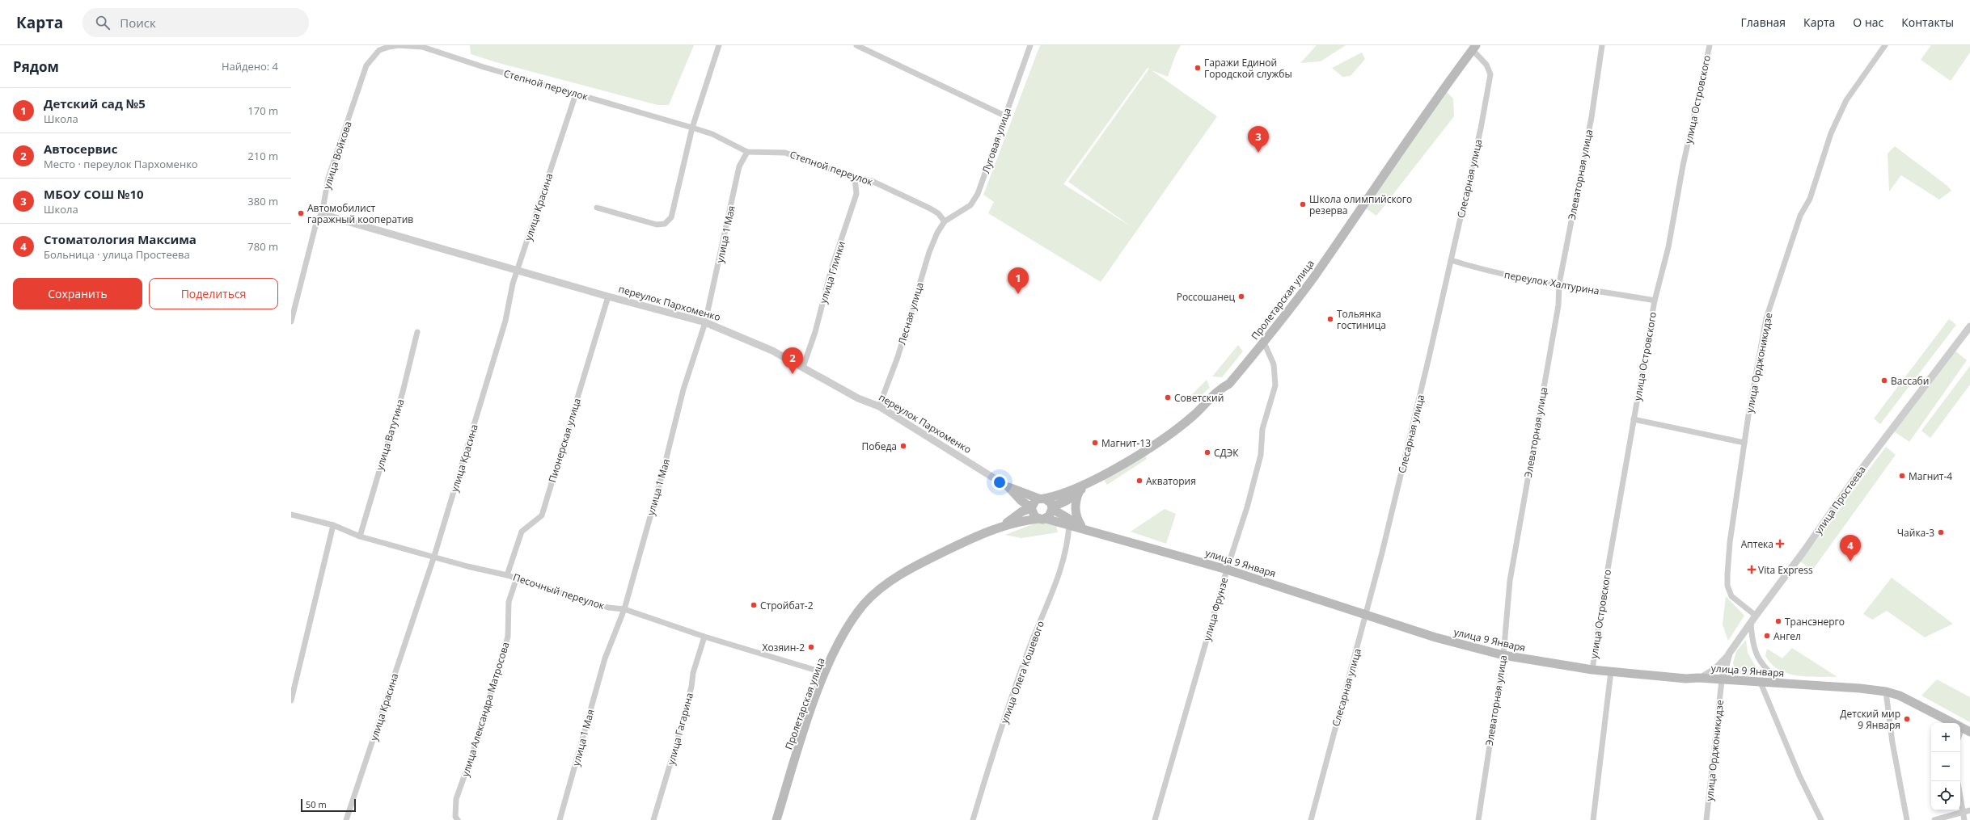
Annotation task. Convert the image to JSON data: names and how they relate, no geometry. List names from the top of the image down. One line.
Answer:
{"streets":{"main road":["Пролетарская улица","переулок Пархоменко","улица 9 Января"],"street":["Степной переулок","улица Островского","Луговая улица","улица Войкова","Элеваторная улица","Слесарная улица","улица Красина","улица 1 Мая","улица Глинки","переулок Халтурина","Лесная улица","улица Орджоникидзе","улица Ватутина","Пионерская улица","улица Простеева","Песочный переулок","улица Фрунзе","улица Олега Кошевого","улица Александра Матросова","улица Гагарина"]},"crossings":[["Степной переулок","Луговая улица"],["Степной переулок","улица Войкова"],["Степной переулок","улица Красина"],["Степной переулок","улица 1 Мая"],["Степной переулок","улица Глинки"],["Степной переулок","Лесная улица"],["улица Островского","переулок Халтурина"],["улица Островского","улица 9 Января"],["Луговая улица","Лесная улица"],["улица Войкова","переулок Пархоменко"],["Элеваторная улица","переулок Халтурина"],["Элеваторная улица","улица 9 Января"],["Слесарная улица","переулок Халтурина"],["Слесарная улица","Пролетарская улица"],["Слесарная улица","улица 9 Января"],["улица Красина","переулок Пархоменко"],["улица Красина","Песочный переулок"],["улица 1 Мая","переулок Пархоменко"],["улица 1 Мая","Песочный переулок"],["улица Глинки","переулок Пархоменко"],["Пролетарская улица","переулок Пархоменко"],["Пролетарская улица","улица 9 Января"],["Пролетарская улица","Песочный переулок"],["Пролетарская улица","улица Фрунзе"],["переулок Пархоменко","Лесная улица"],["переулок Пархоменко","Пионерская улица"],["переулок Пархоменко","улица 9 Января"],["улица Орджоникидзе","улица Простеева"],["улица Орджоникидзе","улица 9 Января"],["улица Ватутина","Песочный переулок"],["Пионерская улица","Песочный переулок"],["улица Простеева","улица 9 Января"],["улица 9 Января","улица Фрунзе"],["улица 9 Января","улица Олега Кошевого"],["Песочный переулок","улица Александра Матросова"],["Песочный переулок","улица Гагарина"]],"places":{"other":["Гаражи Единой Городской службы","Школа олимпийского резерва","Автомобилист гаражный кооператив","Россошанец","Тольянка гостиница","Вассаби","Советский","Магнит-13","Победа","СДЭК","Магнит-4","Акватория","Чайка-3","Стройбат-2","Трансэнерго","Ангел","Хозяин-2","Детский мир 9 Января"],"health":["Аптека","Vita Express"]},"scale_bar":"50 m","page":{"header":"Карта","search":"Поиск","nav":["Главная","Карта","О нас","Контакты"],"heading":["Рядом","Найдено: 4"],"list":[{"mark":"1","name":"Детский сад №5","note":"Школа","value":"170 m"},{"mark":"2","name":"Автосервис","note":"Место · переулок Пархоменко","value":"210 m"},{"mark":"3","name":"МБОУ СОШ №10","note":"Школа","value":"380 m"},{"mark":"4","name":"Стоматология Максима","note":"Больница · улица Простеева","value":"780 m"}],"pins":["3","1","2","4"],"buttons":["Сохранить","Поделиться"],"map_buttons":["+","−"],"scale":"50 m"}}
